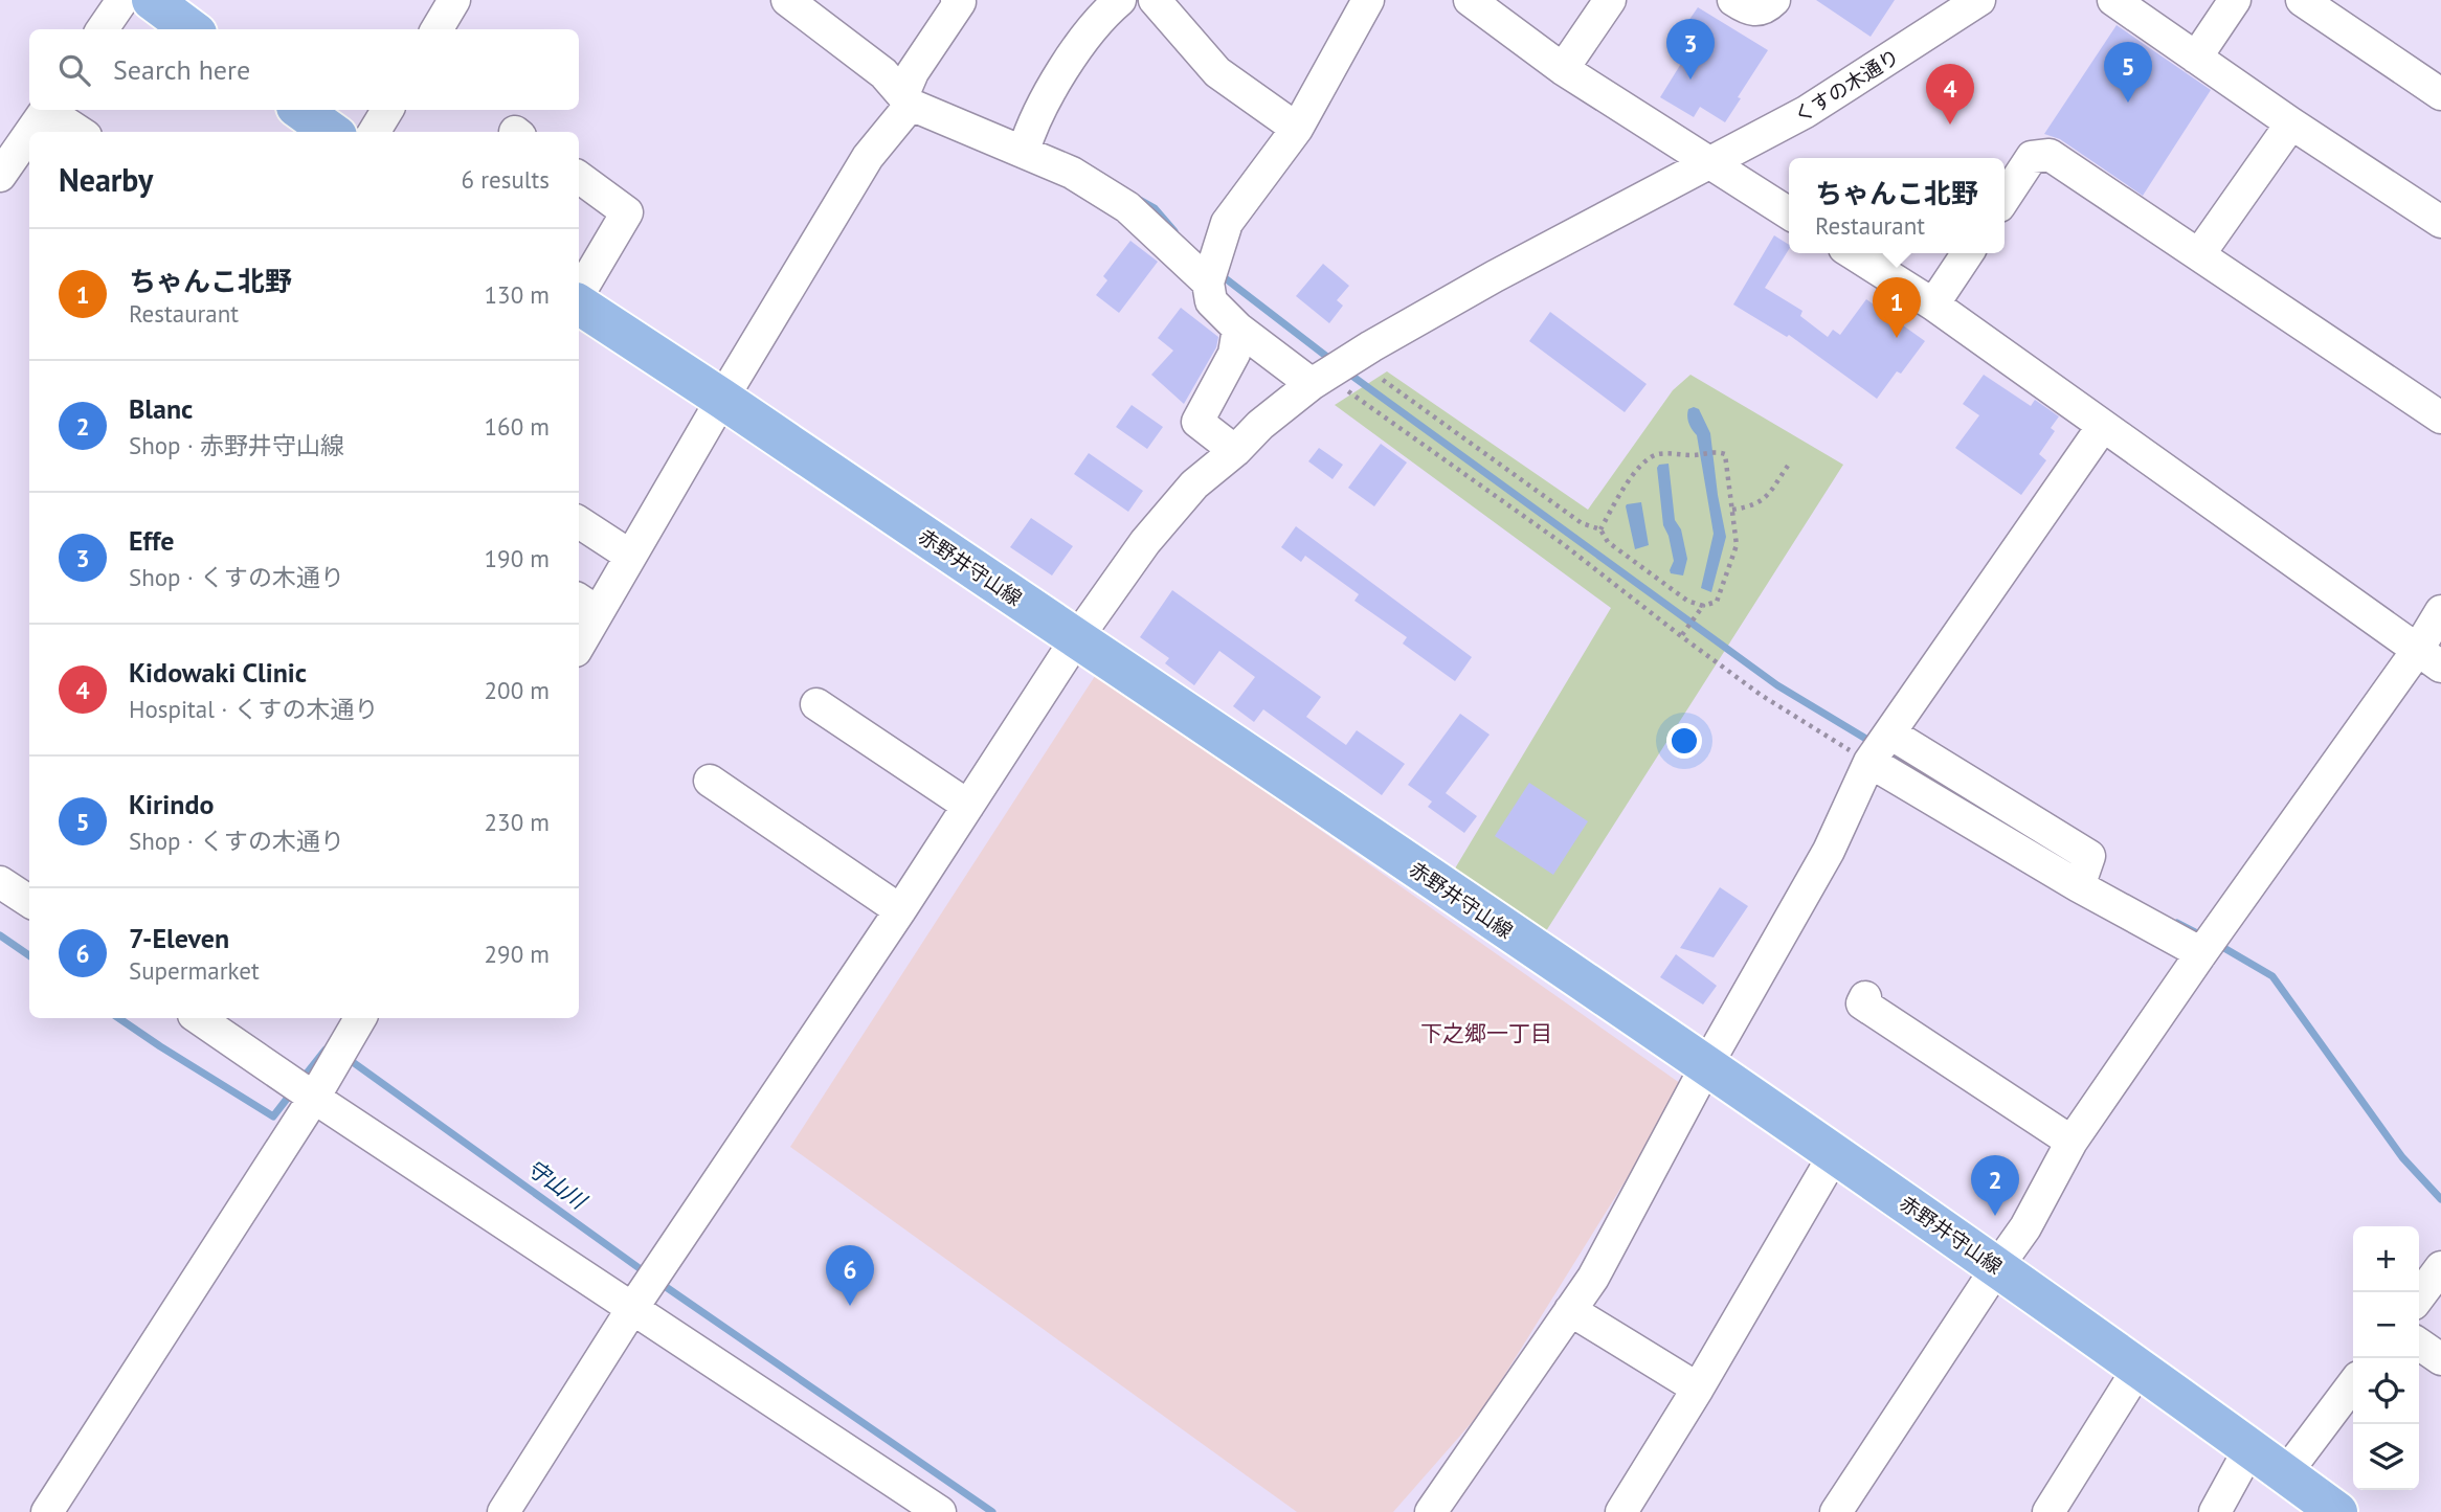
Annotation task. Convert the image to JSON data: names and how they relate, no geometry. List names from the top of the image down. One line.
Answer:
{"streets":{"main road":["赤野井守山線"],"street":["くすの木通り"]},"crossings":[["くすの木通り","赤野井守山線"]],"districts":["下之郷一丁目"],"water":["守山川"],"page":{"pins":["3","5","4","1","2","6"],"search":"Search here","heading":["Nearby","6 results"],"popup":["ちゃんこ北野","Restaurant"],"list":[{"mark":"1","name":"ちゃんこ北野","note":"Restaurant","value":"130 m"},{"mark":"2","name":"Blanc","note":"Shop · 赤野井守山線","value":"160 m"},{"mark":"3","name":"Effe","note":"Shop · くすの木通り","value":"190 m"},{"mark":"4","name":"Kidowaki Clinic","note":"Hospital · くすの木通り","value":"200 m"},{"mark":"5","name":"Kirindo","note":"Shop · くすの木通り","value":"230 m"},{"mark":"6","name":"7-Eleven","note":"Supermarket","value":"290 m"}],"map_buttons":["+","−"]}}
